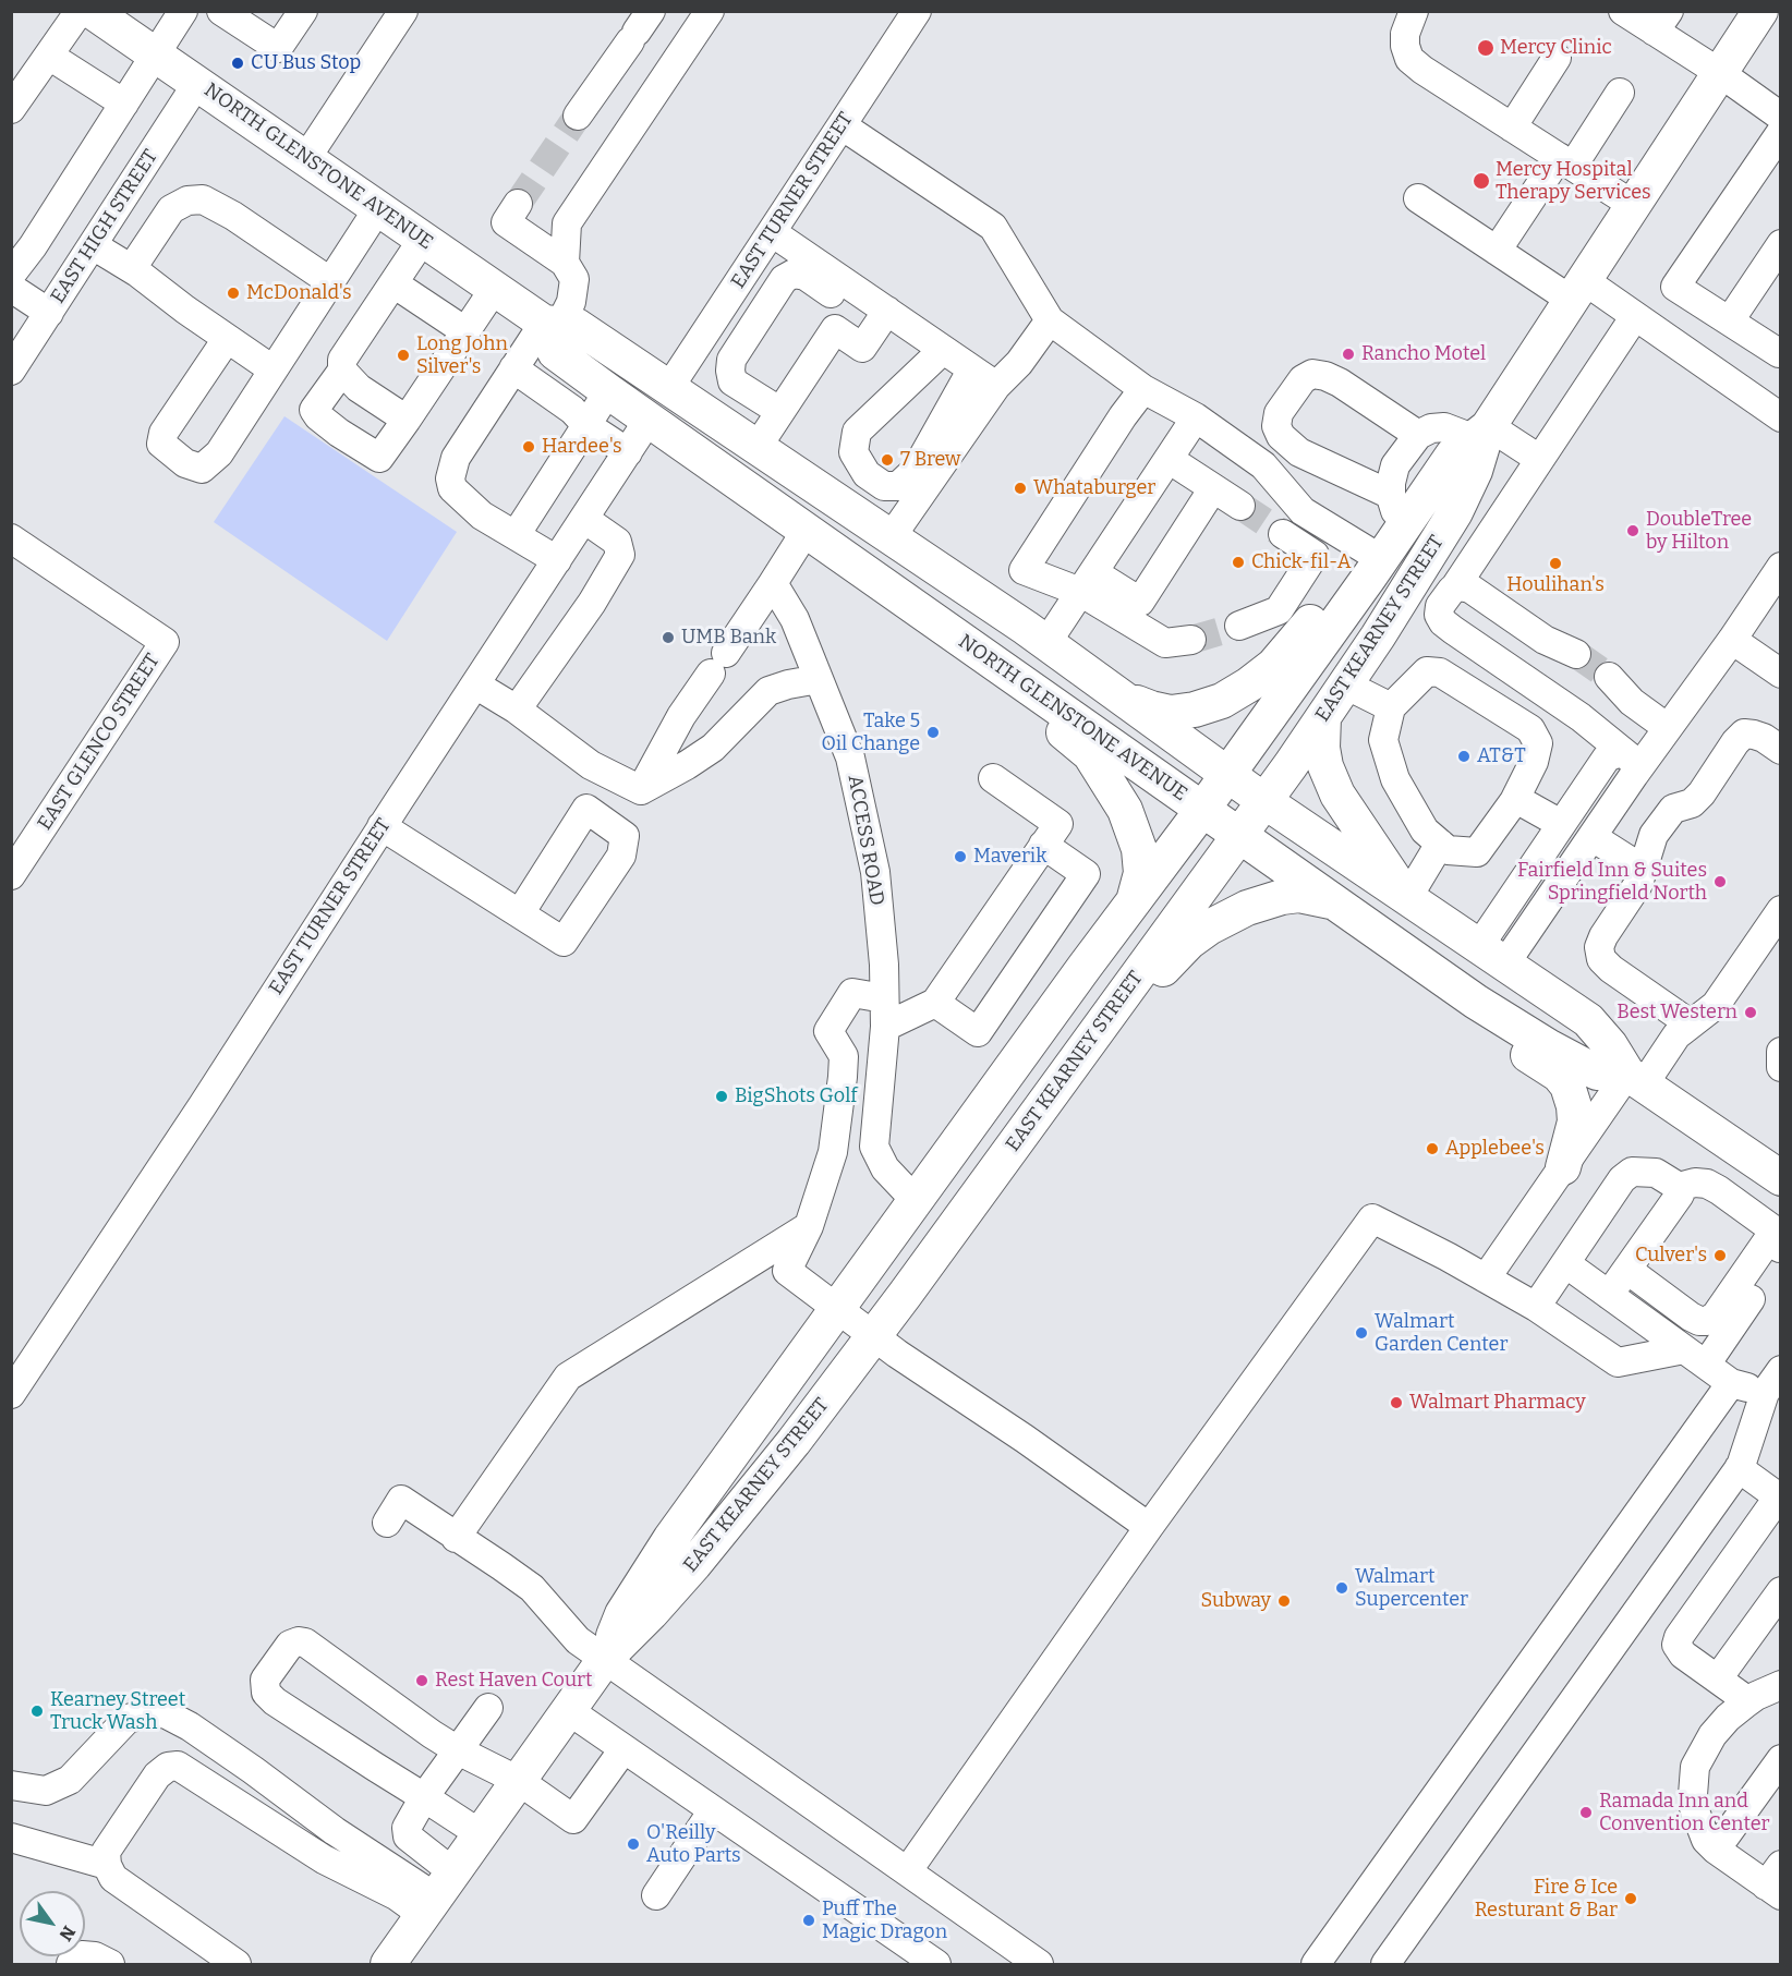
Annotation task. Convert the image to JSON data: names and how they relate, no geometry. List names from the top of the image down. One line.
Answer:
{"streets":{"main road":["NORTH GLENSTONE AVENUE","EAST KEARNEY STREET"],"street":["EAST TURNER STREET","EAST HIGH STREET","EAST GLENCO STREET","ACCESS ROAD"]},"crossings":[["NORTH GLENSTONE AVENUE","EAST TURNER STREET"],["NORTH GLENSTONE AVENUE","EAST HIGH STREET"],["NORTH GLENSTONE AVENUE","EAST KEARNEY STREET"],["EAST KEARNEY STREET","ACCESS ROAD"]],"places":["Mercy Clinic","CU Bus Stop","Mercy Hospital Therapy Services","McDonald's","Rancho Motel","Long John Silver's","Hardee's","7 Brew","Whataburger","DoubleTree by Hilton","Chick-fil-A","Houlihan's","UMB Bank","Take 5 Oil Change","AT&T","Maverik","Fairfield Inn & Suites Springfield North","Best Western","BigShots Golf","Applebee's","Culver's","Walmart Garden Center","Walmart Pharmacy","Walmart Supercenter","Subway","Rest Haven Court","Kearney Street Truck Wash","Ramada Inn and Convention Center","O'Reilly Auto Parts","Fire & Ice Resturant & Bar","Puff The Magic Dragon"],"north":"bottom right"}
